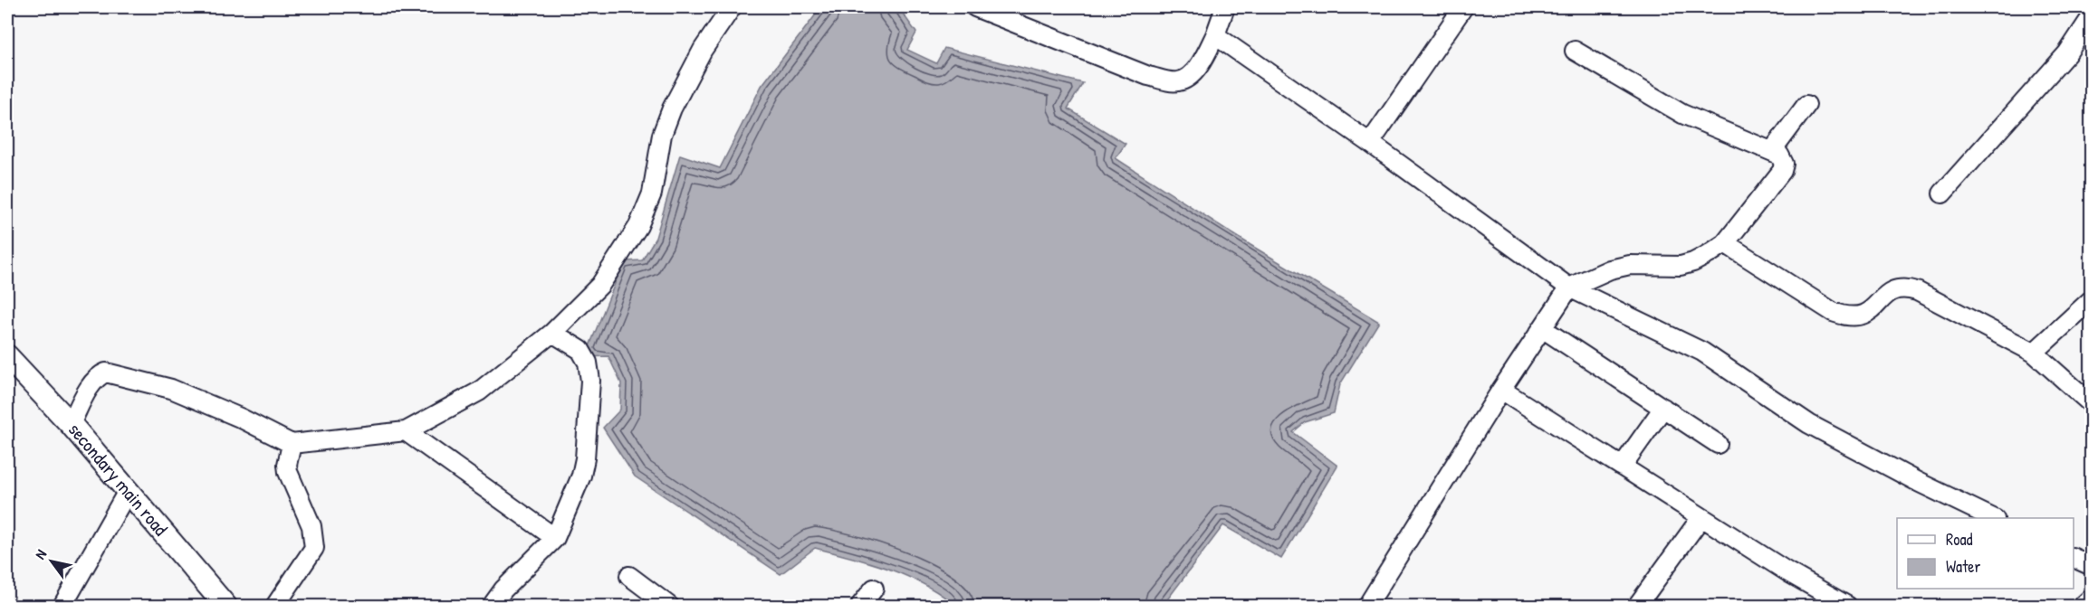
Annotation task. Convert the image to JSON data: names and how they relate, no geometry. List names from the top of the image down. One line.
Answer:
{"streets":{"main road":["secondary main road"]},"legend":["Road","Water"],"north":"top left"}
